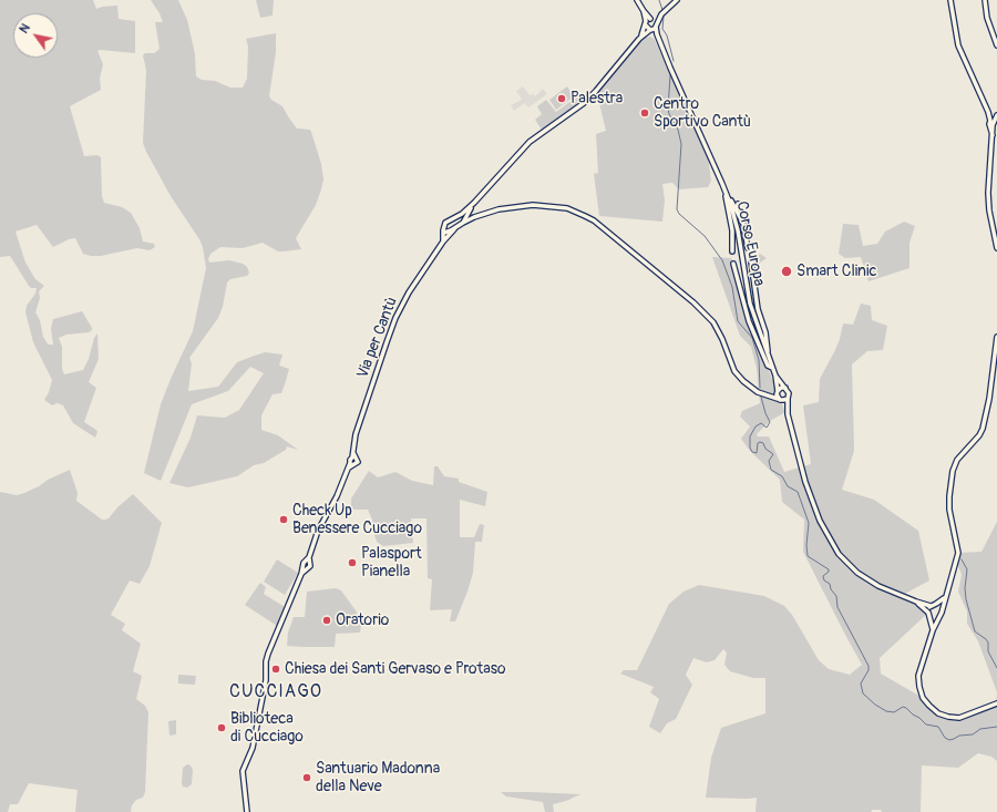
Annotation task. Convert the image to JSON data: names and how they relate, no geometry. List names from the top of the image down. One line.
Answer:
{"streets":{"main road":["Corso Europa","Via per Cantù"]},"districts":["CUCCIAGO"],"places":["Palestra","Centro Sportivo Cantù","Smart Clinic","Check Up Benessere Cucciago","Palasport Pianella","Oratorio","Chiesa dei Santi Gervaso e Protaso","Biblioteca di Cucciago","Santuario Madonna della Neve"],"north":"top left"}
